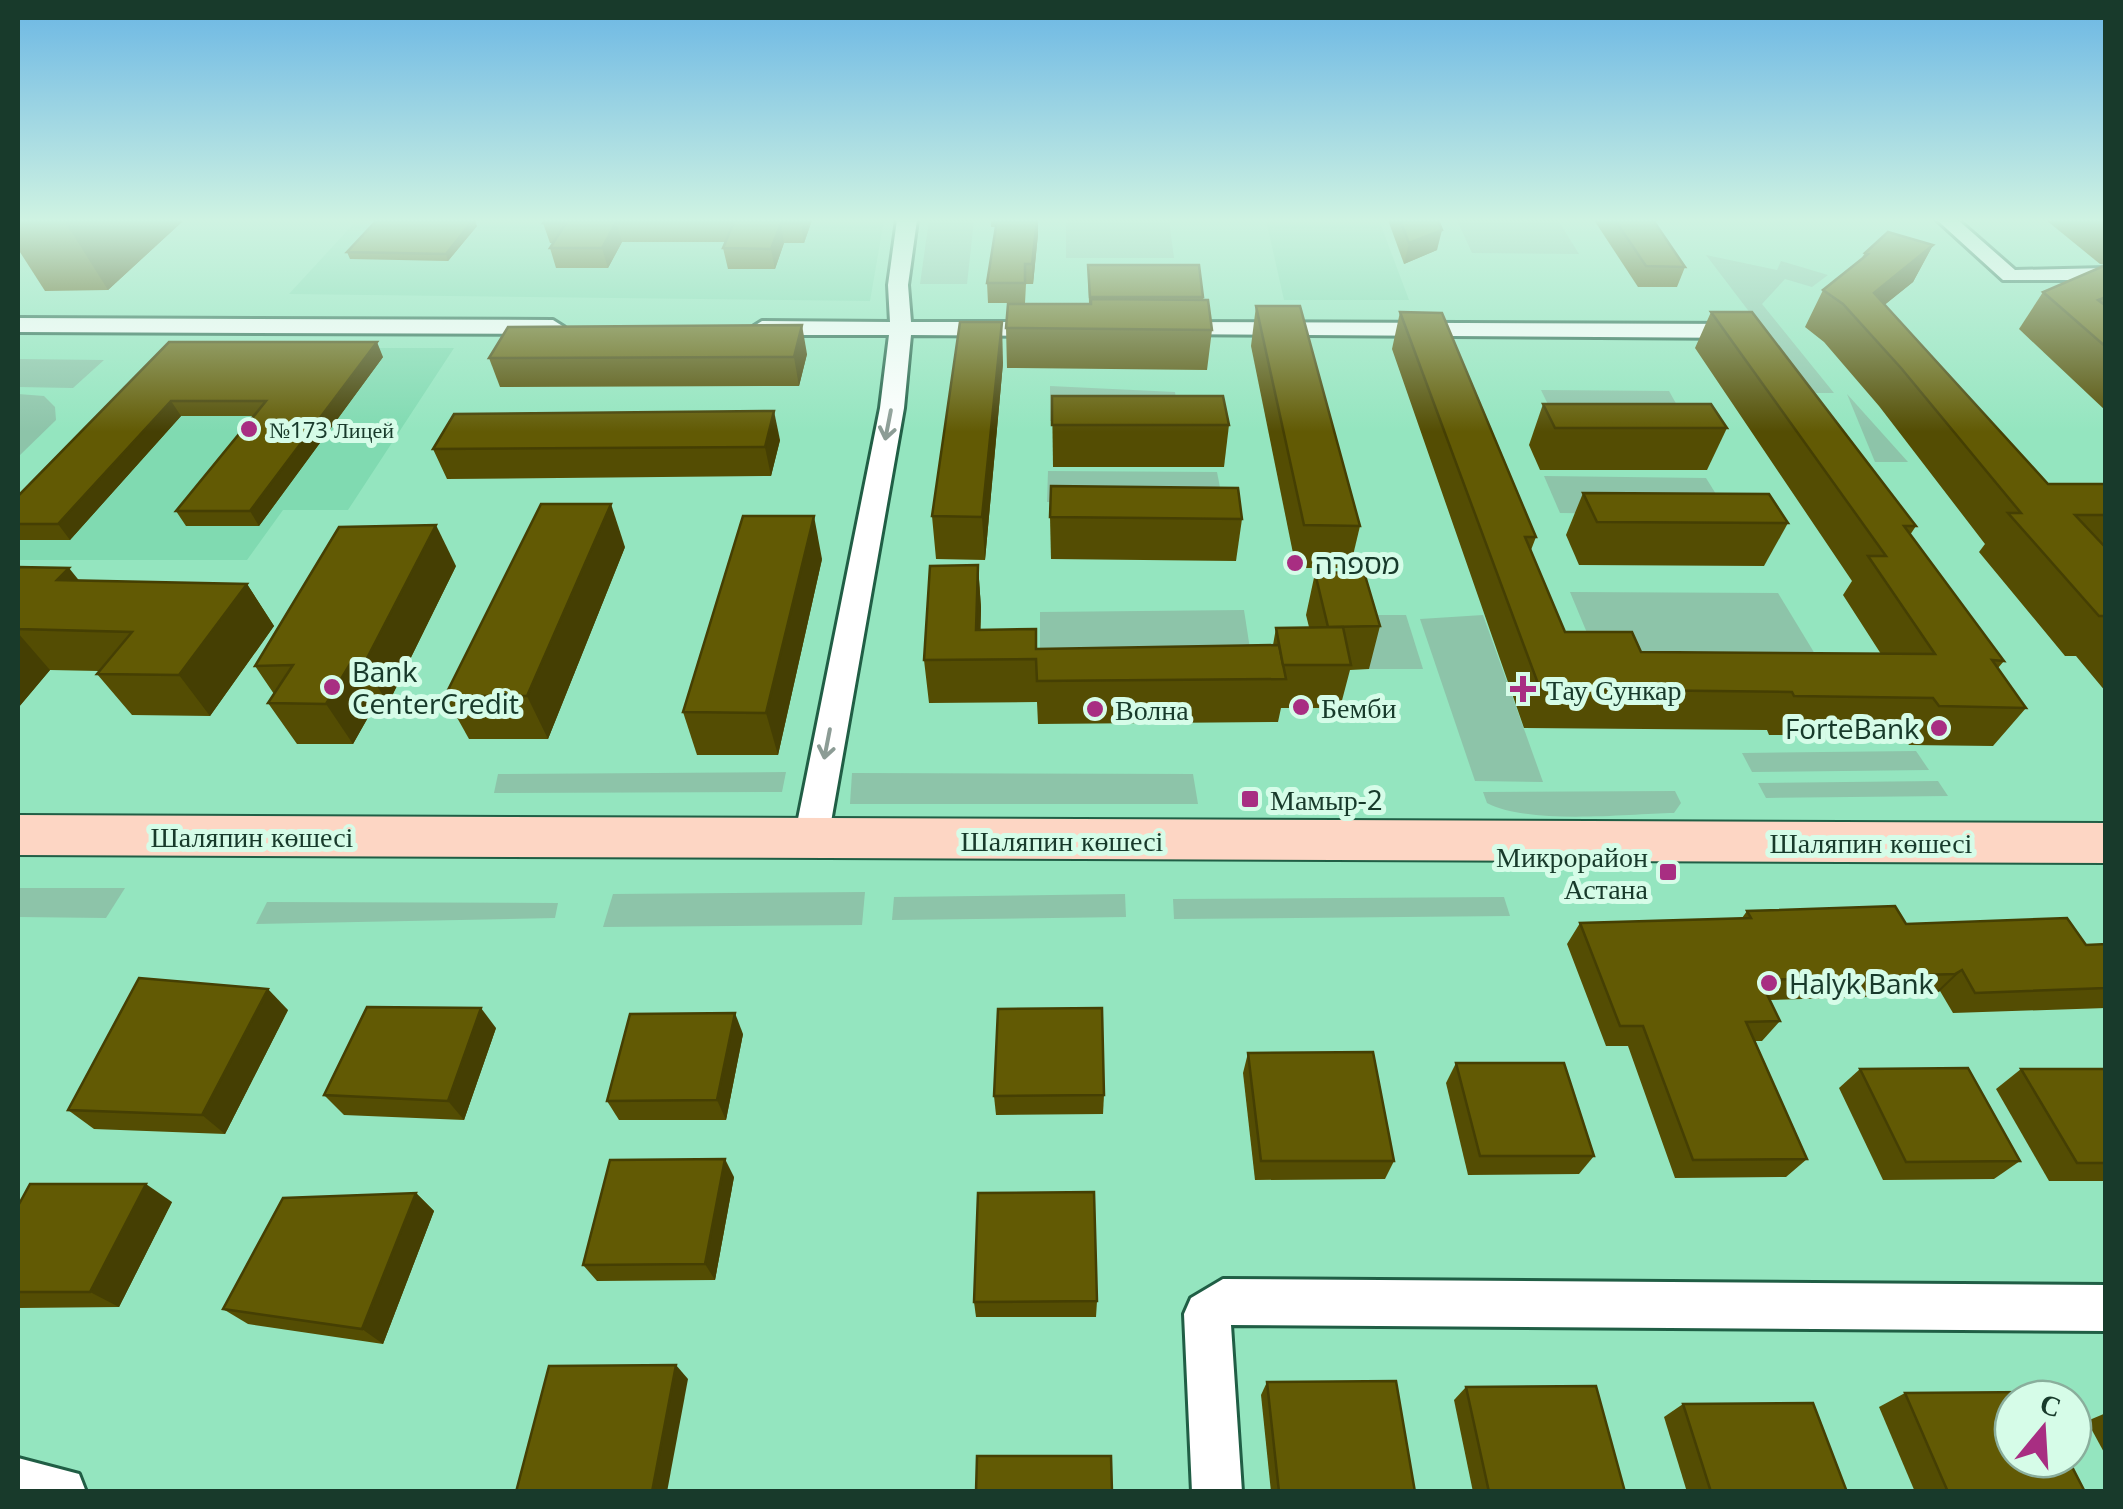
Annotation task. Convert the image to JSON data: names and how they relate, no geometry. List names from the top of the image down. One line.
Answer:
{"streets":{"main road":["Шаляпин көшесі"]},"places":{"other":["№173 Лицей","מספרה","Bank CenterCredit","Бемби","Волна","ForteBank","Halyk Bank"],"health":["Тау Сункар"],"transit":["Мамыр-2","Микрорайон Астана"]},"north":"top"}
